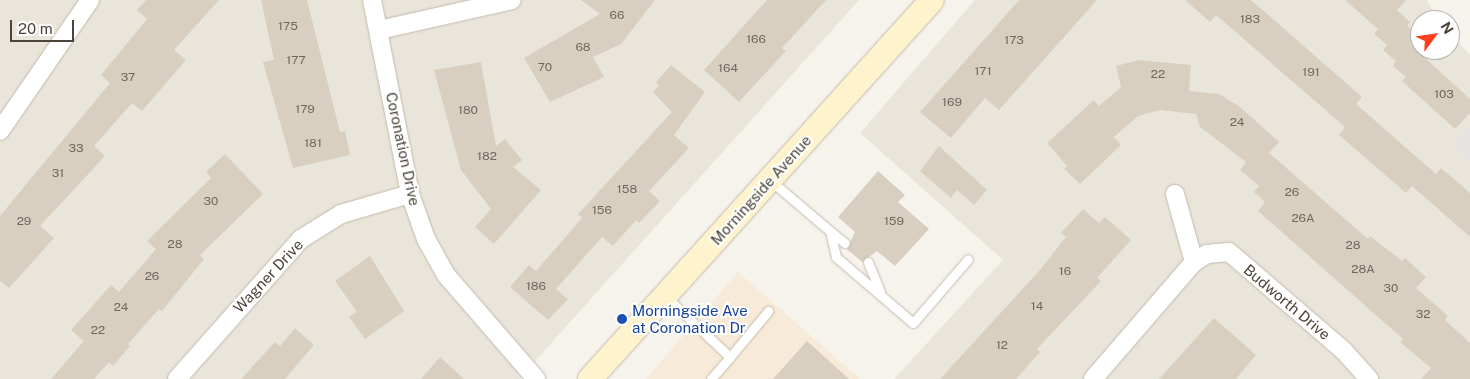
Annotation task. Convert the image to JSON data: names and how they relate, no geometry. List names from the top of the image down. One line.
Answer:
{"streets":{"main road":["Morningside Avenue"],"street":["Coronation Drive","Wagner Drive","Budworth Drive"]},"crossings":[["Coronation Drive","Wagner Drive"]],"places":["Morningside Ave at Coronation Dr"],"house_numbers":["66","183","175","166","173","68","177","70","164","171","191","22","37","103","169","179","180","24","181","33","182","31","158","26","30","156","26A","29","159","28","28","28A","16","26","186","30","14","24","32","22","12"],"scale_bar":"20 m","north":"top right"}
